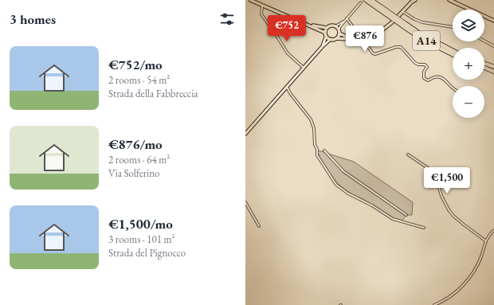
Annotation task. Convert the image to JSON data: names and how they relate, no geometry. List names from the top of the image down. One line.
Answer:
{"streets":{"highway":["A14"]},"page":{"heading":"3 homes","map_buttons":["+","−"],"price":["€752","€876","€1,500"],"list":[{"name":"€752/mo","note":"2 rooms · 54 m² · Strada della Fabbreccia"},{"name":"€876/mo","note":"2 rooms · 64 m² · Via Solferino"},{"name":"€1,500/mo","note":"3 rooms · 101 m² · Strada del Pignocco"}]}}
